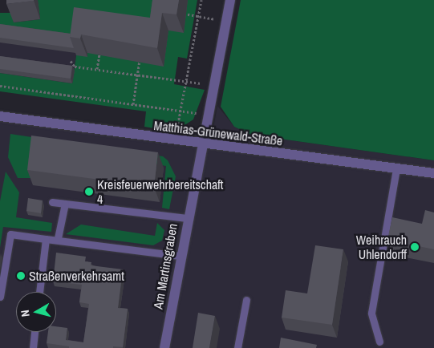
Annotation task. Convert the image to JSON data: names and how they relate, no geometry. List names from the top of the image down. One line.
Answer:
{"streets":{"street":["Matthias-Grünewald-Straße","Am Martinsgraben"]},"crossings":[["Matthias-Grünewald-Straße","Am Martinsgraben"]],"places":["Kreisfeuerwehrbereitschaft 4","Weihrauch Uhlendorff","Straßenverkehrsamt"],"north":"left"}
